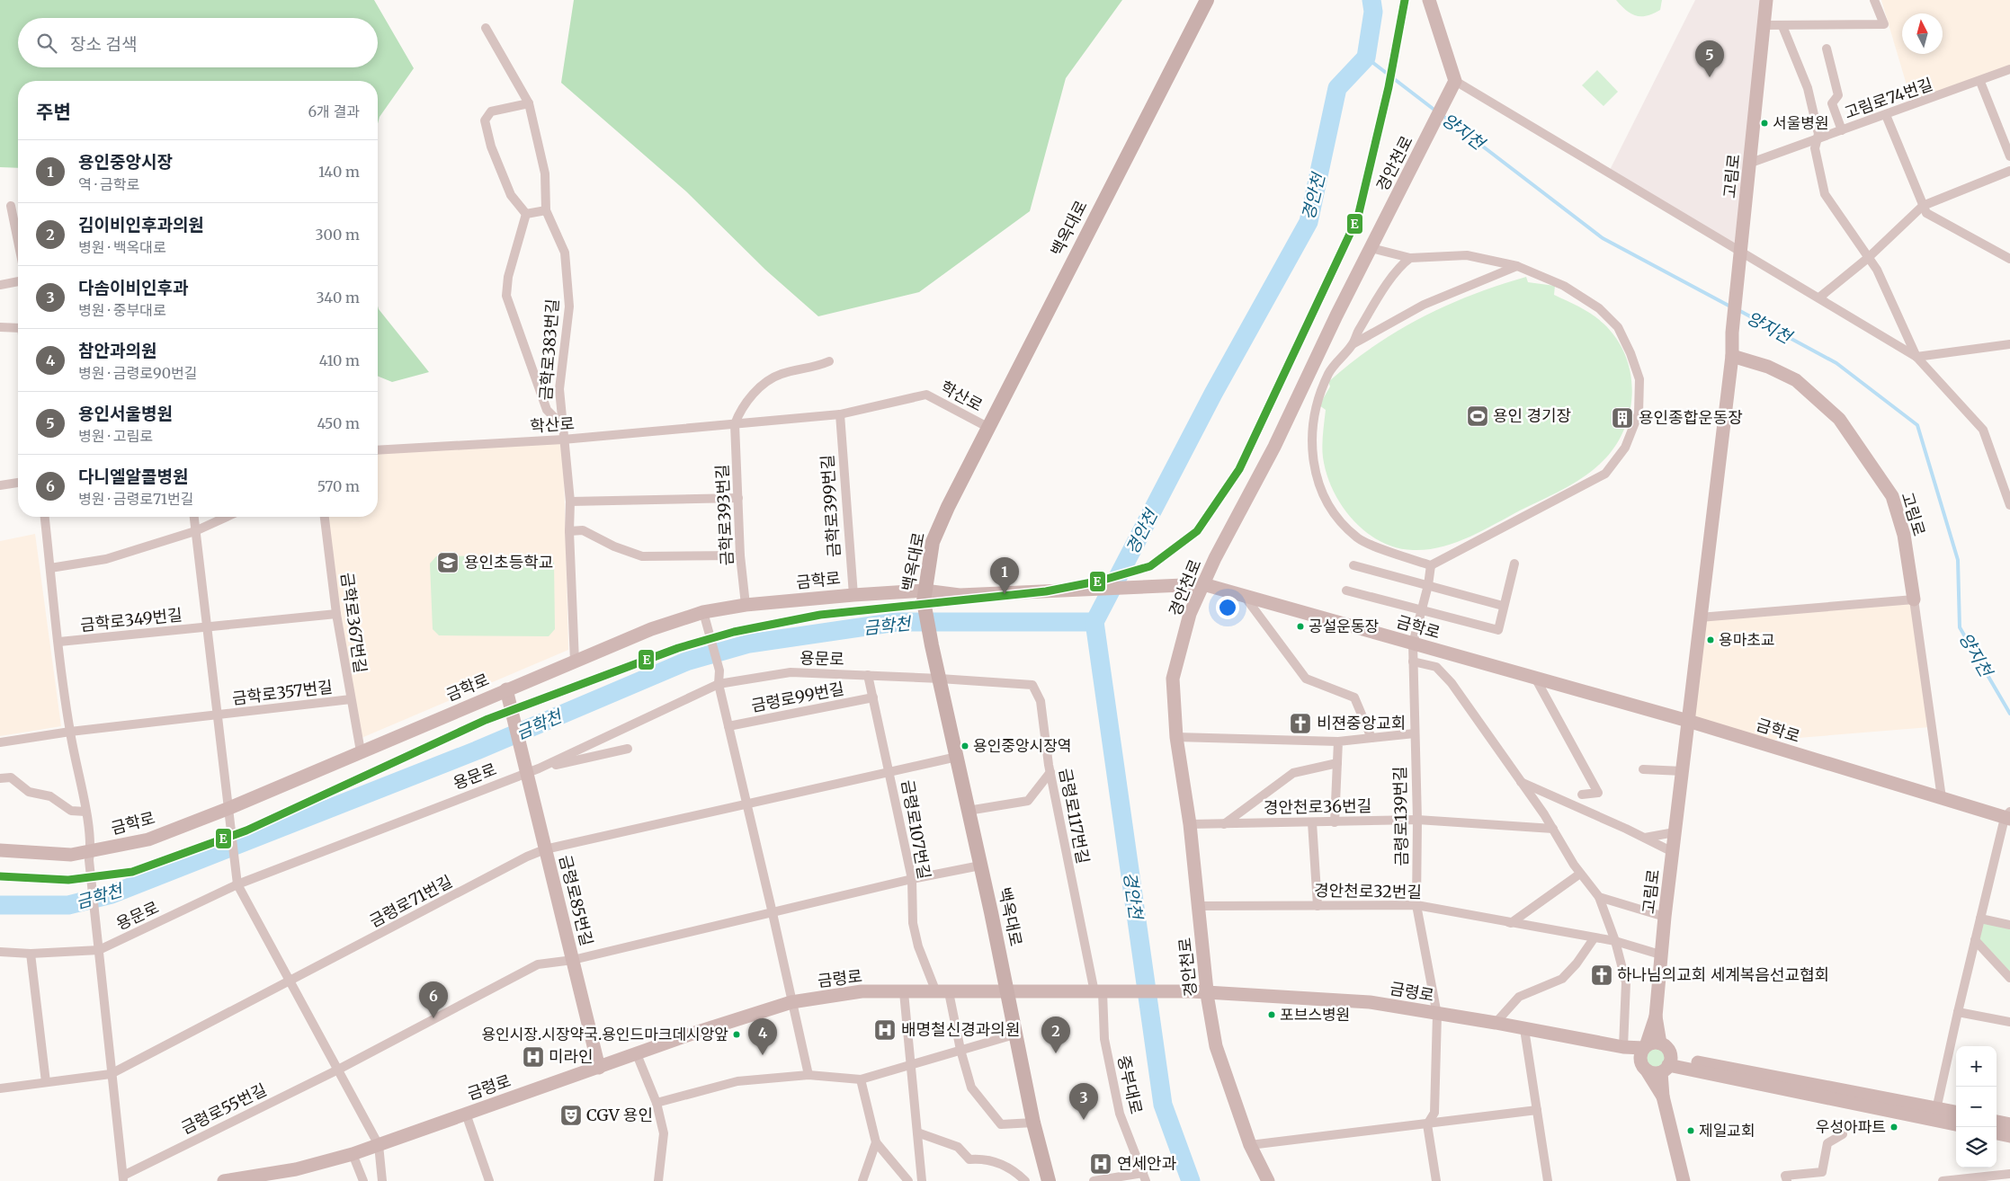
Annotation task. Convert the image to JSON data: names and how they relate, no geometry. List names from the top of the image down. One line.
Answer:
{"streets":{"main road":["경안천로","고림로","백옥대로","금학로","금령로85번길","금령로"],"street":["고림로74번길","금학로383번길","학산로","금학로399번길","금학로393번길","금학로349번길","금학로367번길","용문로","금학로357번길","금령로99번길","경안천로36번길","금령로117번길","금령로139번길","금령로107번길","경안천로32번길","금령로71번길","중부대로","금령로55번길"]},"crossings":[["고림로74번길","고림로"],["경안천로","금학로"],["경안천로","경안천로36번길"],["경안천로","경안천로32번길"],["경안천로","금령로"],["고림로","금학로"],["고림로","경안천로32번길"],["고림로","금령로"],["백옥대로","학산로"],["백옥대로","금학로"],["백옥대로","용문로"],["백옥대로","금령로117번길"],["백옥대로","금령로"],["금학로383번길","학산로"],["금학로383번길","금학로"],["학산로","금학로399번길"],["학산로","금학로393번길"],["금학로399번길","금학로"],["금학로393번길","금학로"],["금학로","금학로349번길"],["금학로","금학로367번길"],["금학로","금학로357번길"],["금학로","금령로139번길"],["금학로","금령로85번길"],["금학로349번길","금학로357번길"],["금학로349번길","금령로55번길"],["금학로367번길","금학로357번길"],["용문로","금학로357번길"],["용문로","금령로117번길"],["용문로","금령로107번길"],["용문로","금령로85번길"],["용문로","금령로55번길"],["금령로99번길","금령로107번길"],["경안천로36번길","금령로139번길"],["금령로117번길","금령로"],["금령로117번길","중부대로"],["금령로139번길","경안천로32번길"],["금령로139번길","금령로"],["금령로107번길","금령로"],["금령로85번길","금령로71번길"],["금령로85번길","금령로"],["금령로71번길","금령로55번길"],["금령로","중부대로"]],"water":["양지천","경안천","금학천"],"places":{"other":["서울병원","공설운동장","용마초교","용인중앙시장역","포브스병원","용인시장.시장약국.용인드마크데시앙앞","우성아파트","제일교회"],"sports":["용인 경기장"],"building":["용인종합운동장"],"school or university":["용인초등학교"],"church":["비젼중앙교회","하나님의교회 세계복음선교협회"],"hospital":["배명철신경과의원","미라인","연세안과"],"theatre":["CGV 용인"]},"lines":["transit line E"],"north":"top","page":{"search":"장소 검색","pins":["5","1","6","2","4","3"],"heading":["주변","6개 결과"],"list":[{"mark":"1","name":"용인중앙시장","note":"역 · 금학로","value":"140 m"},{"mark":"2","name":"김이비인후과의원","note":"병원 · 백옥대로","value":"300 m"},{"mark":"3","name":"다솜이비인후과","note":"병원 · 중부대로","value":"340 m"},{"mark":"4","name":"참안과의원","note":"병원 · 금령로90번길","value":"410 m"},{"mark":"5","name":"용인서울병원","note":"병원 · 고림로","value":"450 m"},{"mark":"6","name":"다니엘알콜병원","note":"병원 · 금령로71번길","value":"570 m"}],"map_buttons":["+","−"]}}
